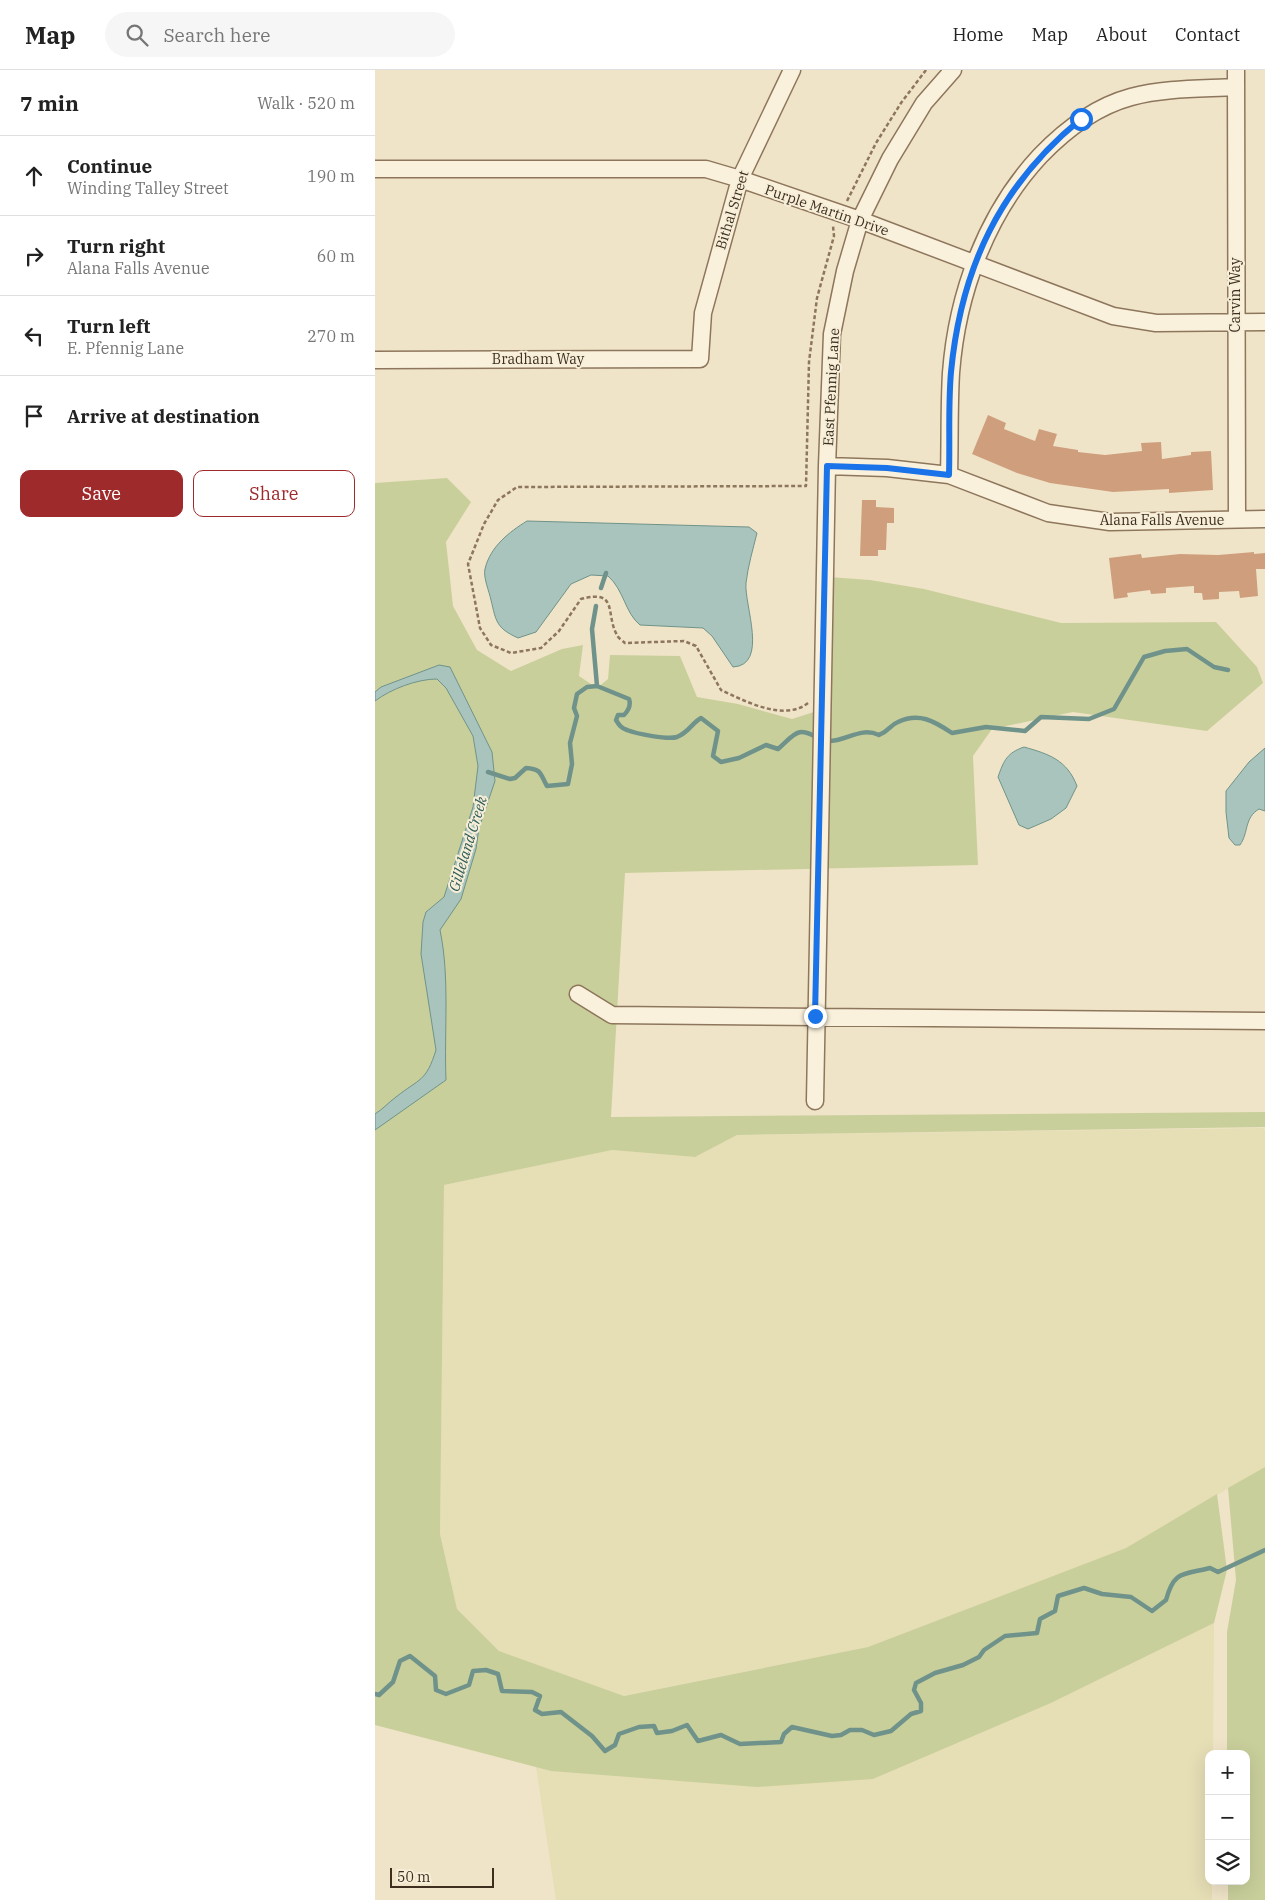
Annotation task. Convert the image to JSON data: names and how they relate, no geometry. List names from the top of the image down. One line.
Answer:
{"streets":{"street":["Bithal Street","Purple Martin Drive","Carvin Way","Bradham Way","East Pfennig Lane","Alana Falls Avenue"]},"crossings":[["Bithal Street","Purple Martin Drive"],["Bithal Street","Bradham Way"],["Purple Martin Drive","Carvin Way"],["Purple Martin Drive","East Pfennig Lane"],["Carvin Way","Alana Falls Avenue"],["East Pfennig Lane","Alana Falls Avenue"]],"water":["Gilleland Creek"],"scale_bar":"50 m","page":{"header":"Map","search":"Search here","nav":["Home","Map","About","Contact"],"heading":["7 min","Walk · 520 m"],"list":[["Continue","Winding Talley Street","190 m"],["Turn right","Alana Falls Avenue","60 m"],["Turn left","E. Pfennig Lane","270 m"],"Arrive at destination"],"buttons":["Save","Share"],"map_buttons":["+","−"],"scale":"50 m"}}
